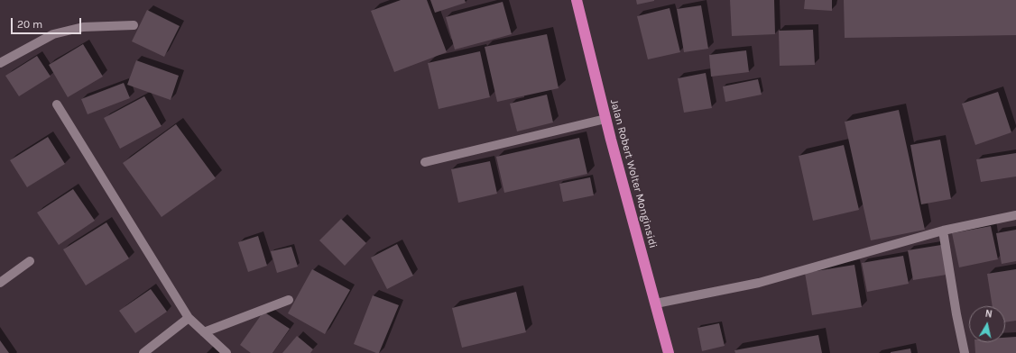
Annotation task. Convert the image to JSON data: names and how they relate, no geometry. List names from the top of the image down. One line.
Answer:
{"streets":{"highway":["Jalan Robert Wolter Monginsidi"]},"scale_bar":"20 m","north":"top"}
